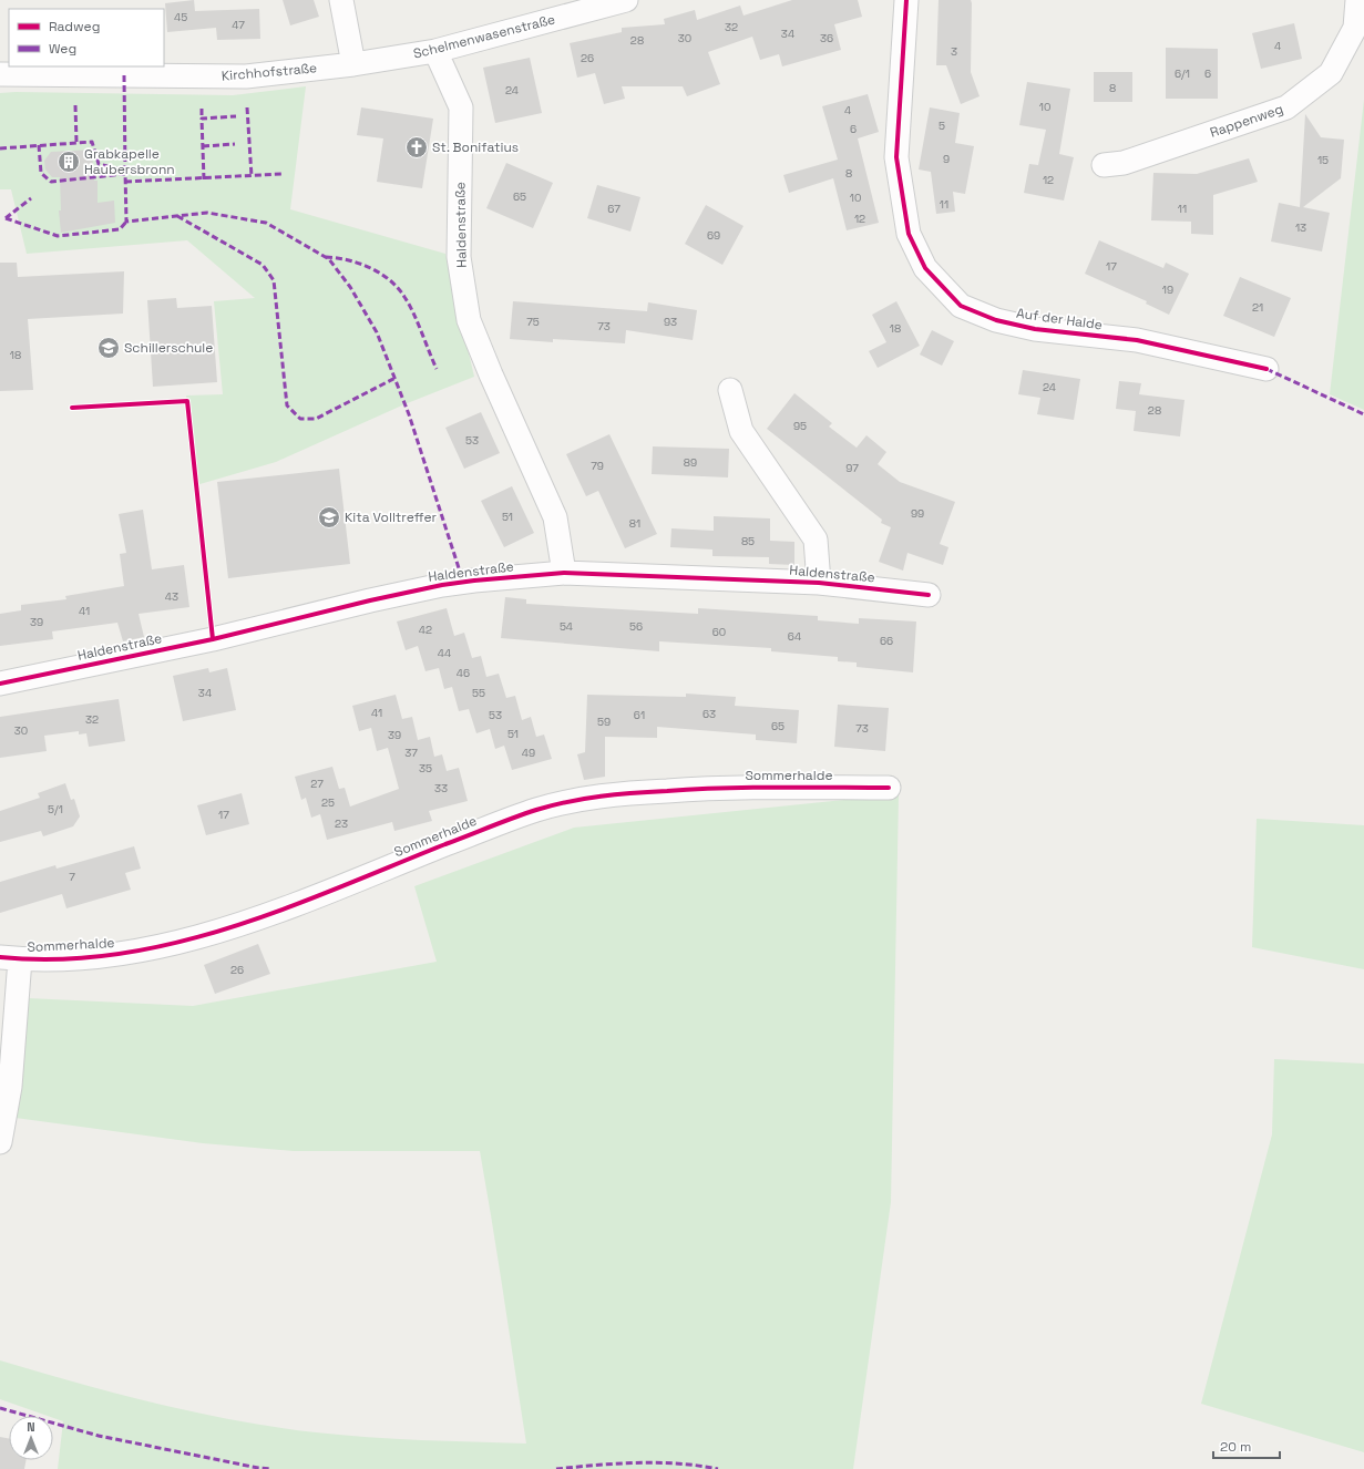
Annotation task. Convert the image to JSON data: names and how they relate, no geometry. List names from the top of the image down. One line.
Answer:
{"streets":{"street":["Schelmenwasenstraße","Kirchhofstraße","Rappenweg","Haldenstraße","Auf der Halde","Sommerhalde"]},"crossings":[["Schelmenwasenstraße","Kirchhofstraße"],["Schelmenwasenstraße","Haldenstraße"]],"places":{"church":["St. Bonifatius"],"building":["Grabkapelle Haubersbronn"],"school or university":["Schillerschule","Kita Volltreffer"]},"house_numbers":["45","47","32","34","30","36","28","4","3","26","6/1","6","8","24","10","4","5","6","9","15","8","12","65","10","11","67","11","12","13","69","17","19","21","75","93","73","18","18","24","28","95","53","89","79","97","99","51","81","85","43","41","39","54","56","42","60","64","66","44","46","34","55","41","63","53","61","32","59","65","73","30","51","39","37","49","35","27","33","25","5/1","17","23","7","26"],"legend":["Radweg","Weg"],"scale_bar":"20 m","north":"top"}
